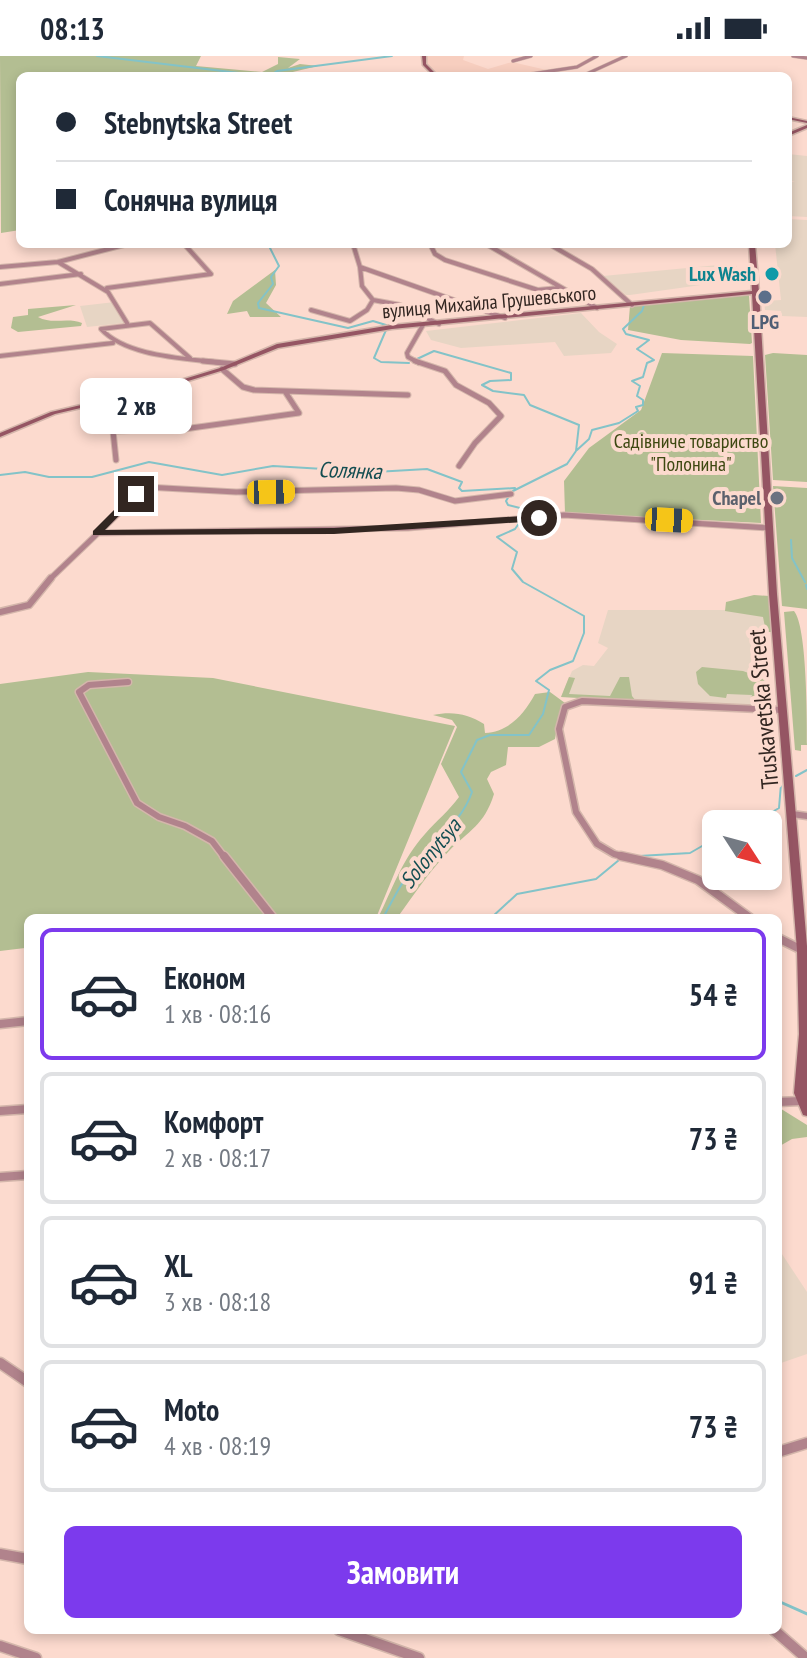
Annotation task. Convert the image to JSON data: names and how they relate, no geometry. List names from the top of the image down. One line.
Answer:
{"streets":{"street":["вулиця Михайла Грушевського","Truskavetska Street"]},"crossings":[["вулиця Михайла Грушевського","Truskavetska Street"]],"water":["Солянка","Solonytsya"],"parks":["Садівниче товариство \"Полонина\""],"places":["Lux Wash","LPG","Chapel"],"north":"bottom right","page":{"status":"08:13","banner":["Stebnytska Street","Сонячна вулиця"],"bubble":"2 хв","list":[{"name":"Економ","note":"1 хв · 08:16","value":"54 ₴"},{"name":"Комфорт","note":"2 хв · 08:17","value":"73 ₴"},{"name":"XL","note":"3 хв · 08:18","value":"91 ₴"},{"name":"Moto","note":"4 хв · 08:19","value":"73 ₴"}],"buttons":"Замовити"}}
